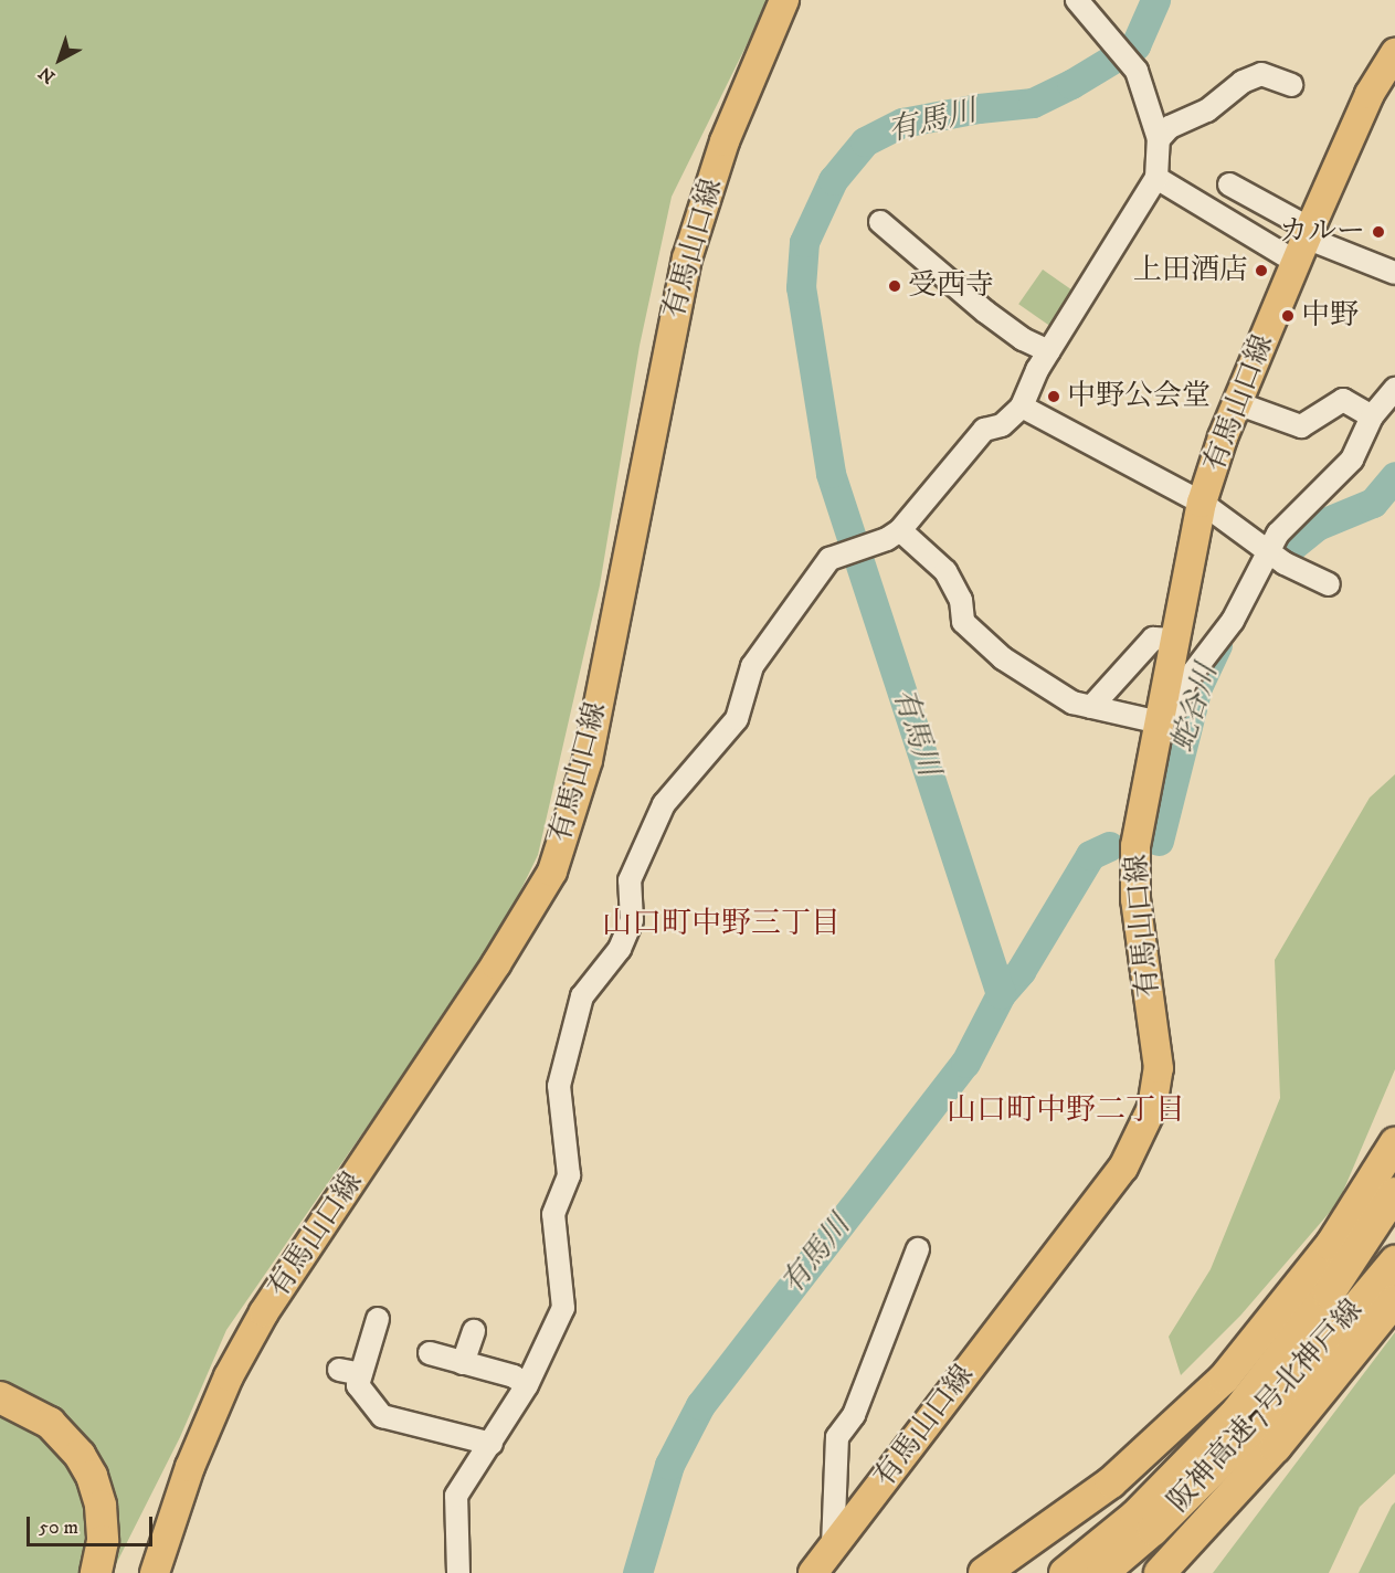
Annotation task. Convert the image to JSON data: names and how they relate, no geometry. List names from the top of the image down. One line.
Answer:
{"streets":{"highway":["阪神高速7号北神戸線"],"main road":["有馬山口線"]},"districts":["山口町中野三丁目","山口町中野二丁目"],"water":["有馬川","蛇谷川"],"places":["カルー","上田酒店","受西寺","中野","中野公会堂"],"scale_bar":"50 m","north":"bottom left"}
